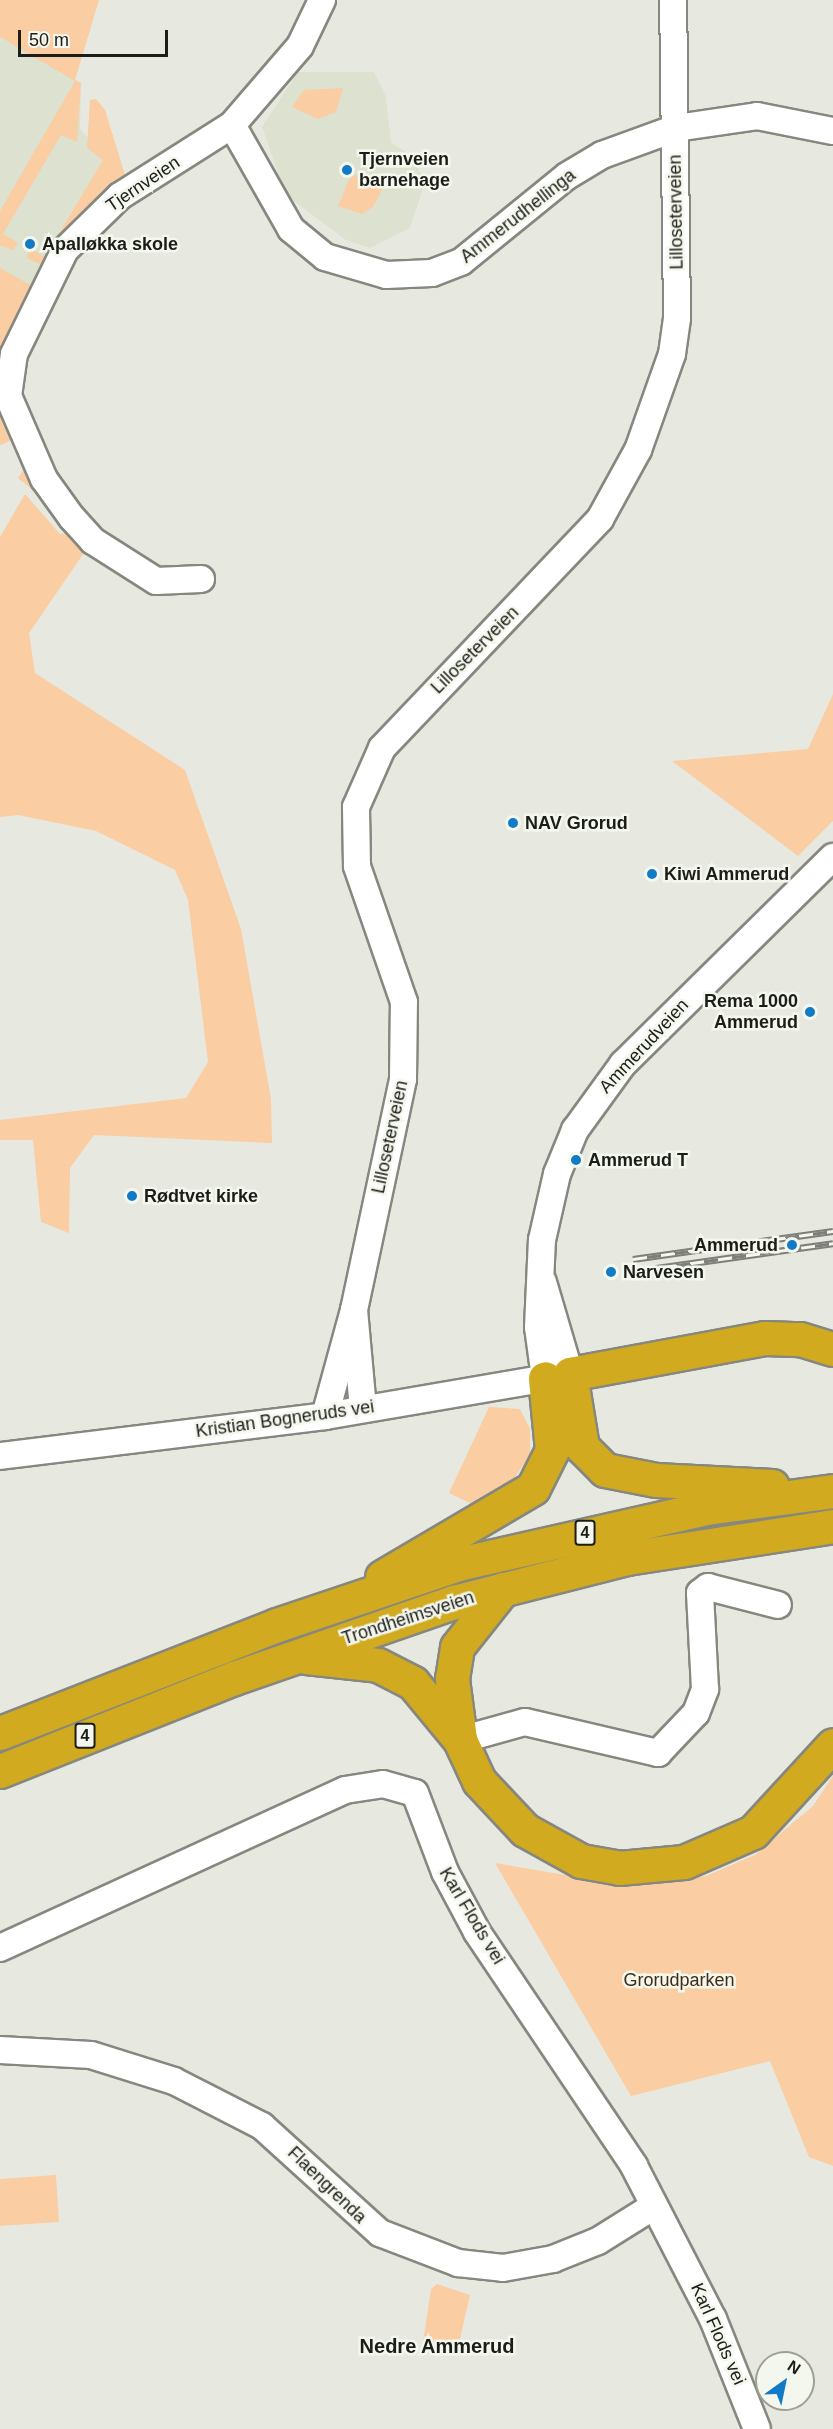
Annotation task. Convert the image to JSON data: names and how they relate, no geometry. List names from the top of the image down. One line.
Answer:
{"streets":{"highway":["4","Trondheimsveien"],"street":["Tjernveien","Lilloseterveien","Ammerudhellinga","Ammerudveien","Kristian Bogneruds vei","Karl Flods vei","Flaengrenda"]},"crossings":[["Tjernveien","Ammerudhellinga"],["Lilloseterveien","Ammerudhellinga"],["Lilloseterveien","Kristian Bogneruds vei"],["Ammerudveien","Kristian Bogneruds vei"],["Karl Flods vei","Flaengrenda"]],"districts":["Nedre Ammerud"],"parks":["Grorudparken"],"places":["Tjernveien barnehage","Apalløkka skole","NAV Grorud","Kiwi Ammerud","Rema 1000 Ammerud","Ammerud T","Rødtvet kirke","Ammerud","Narvesen"],"scale_bar":"50 m","north":"top right"}
